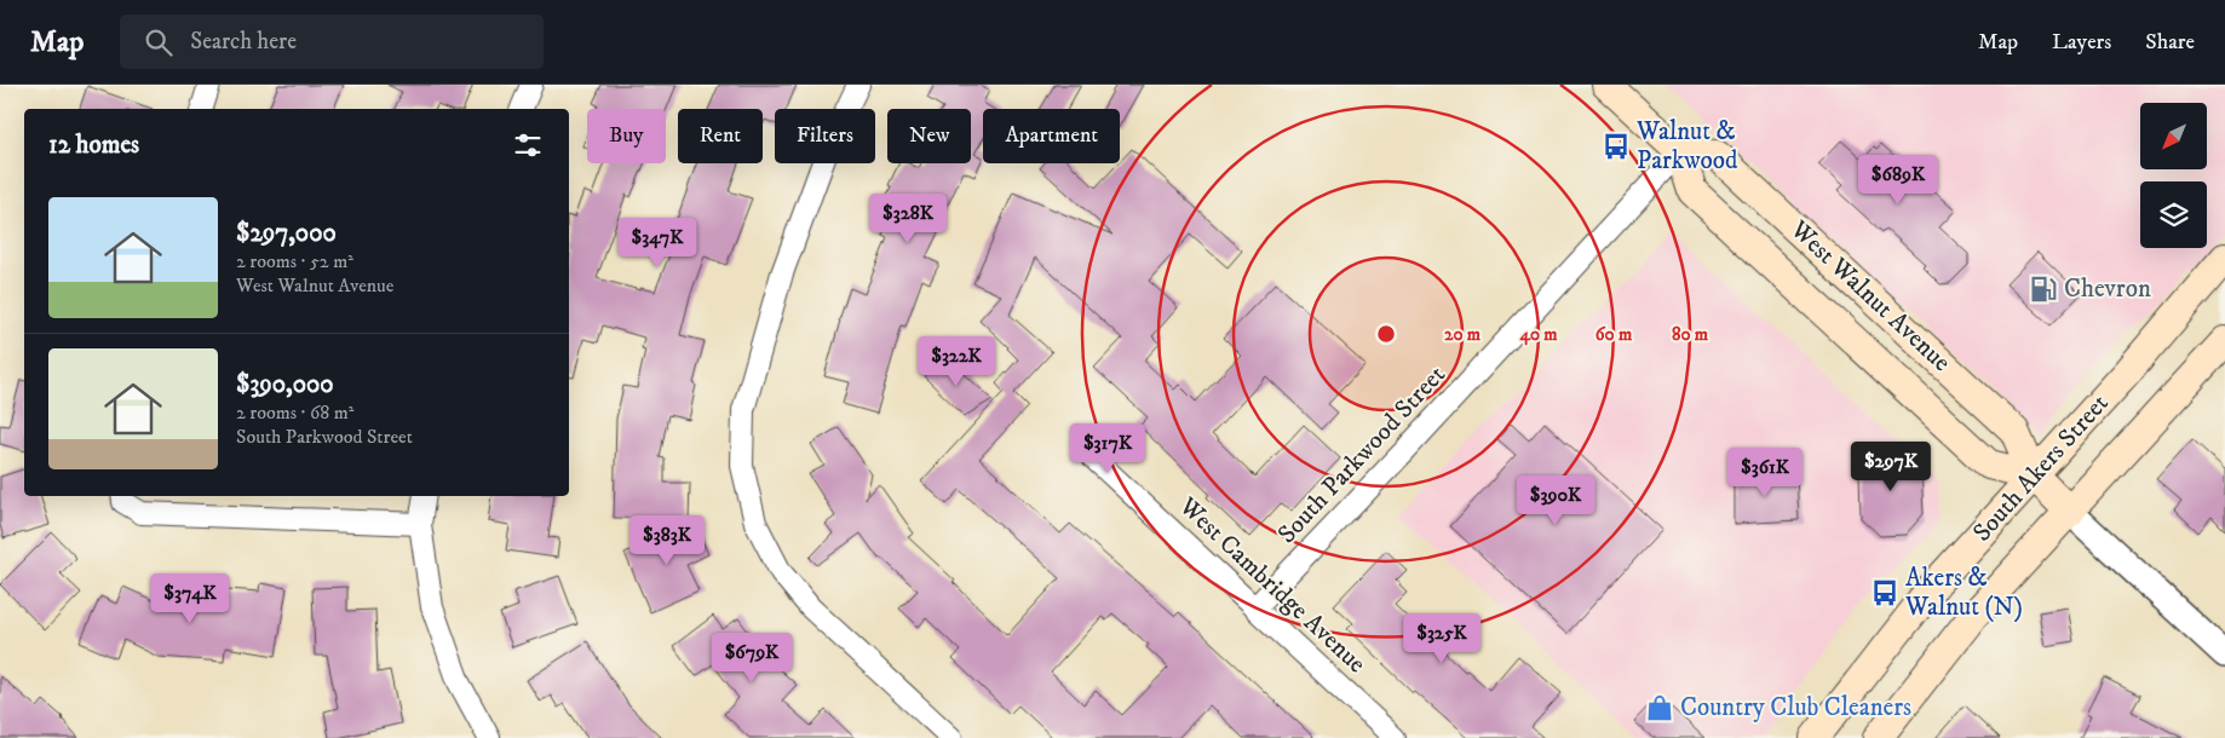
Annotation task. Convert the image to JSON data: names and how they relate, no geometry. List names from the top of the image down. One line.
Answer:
{"streets":{"main road":["West Walnut Avenue","South Akers Street"],"street":["South Parkwood Street","West Cambridge Avenue"]},"crossings":[["West Walnut Avenue","South Parkwood Street"],["West Walnut Avenue","South Akers Street"],["South Parkwood Street","West Cambridge Avenue"]],"places":{"bus stop":["Walnut & Parkwood","Akers & Walnut (N)"],"fuel station":["Chevron"],"shop":["Country Club Cleaners"]},"north":"bottom left","page":{"header":"Map","search":"Search here","nav":["Map","Layers","Share"],"chip":["Buy","Rent","Filters","New","Apartment"],"heading":"12 homes","price":["$689K","$328K","$347K","$322K","$317K","$297K","$361K","$390K","$383K","$374K","$325K","$679K"],"list":[{"name":"$297,000","note":"2 rooms · 52 m² · West Walnut Avenue"},{"name":"$390,000","note":"2 rooms · 68 m² · South Parkwood Street"}]},"rings":["20 m","40 m","60 m","80 m"]}
